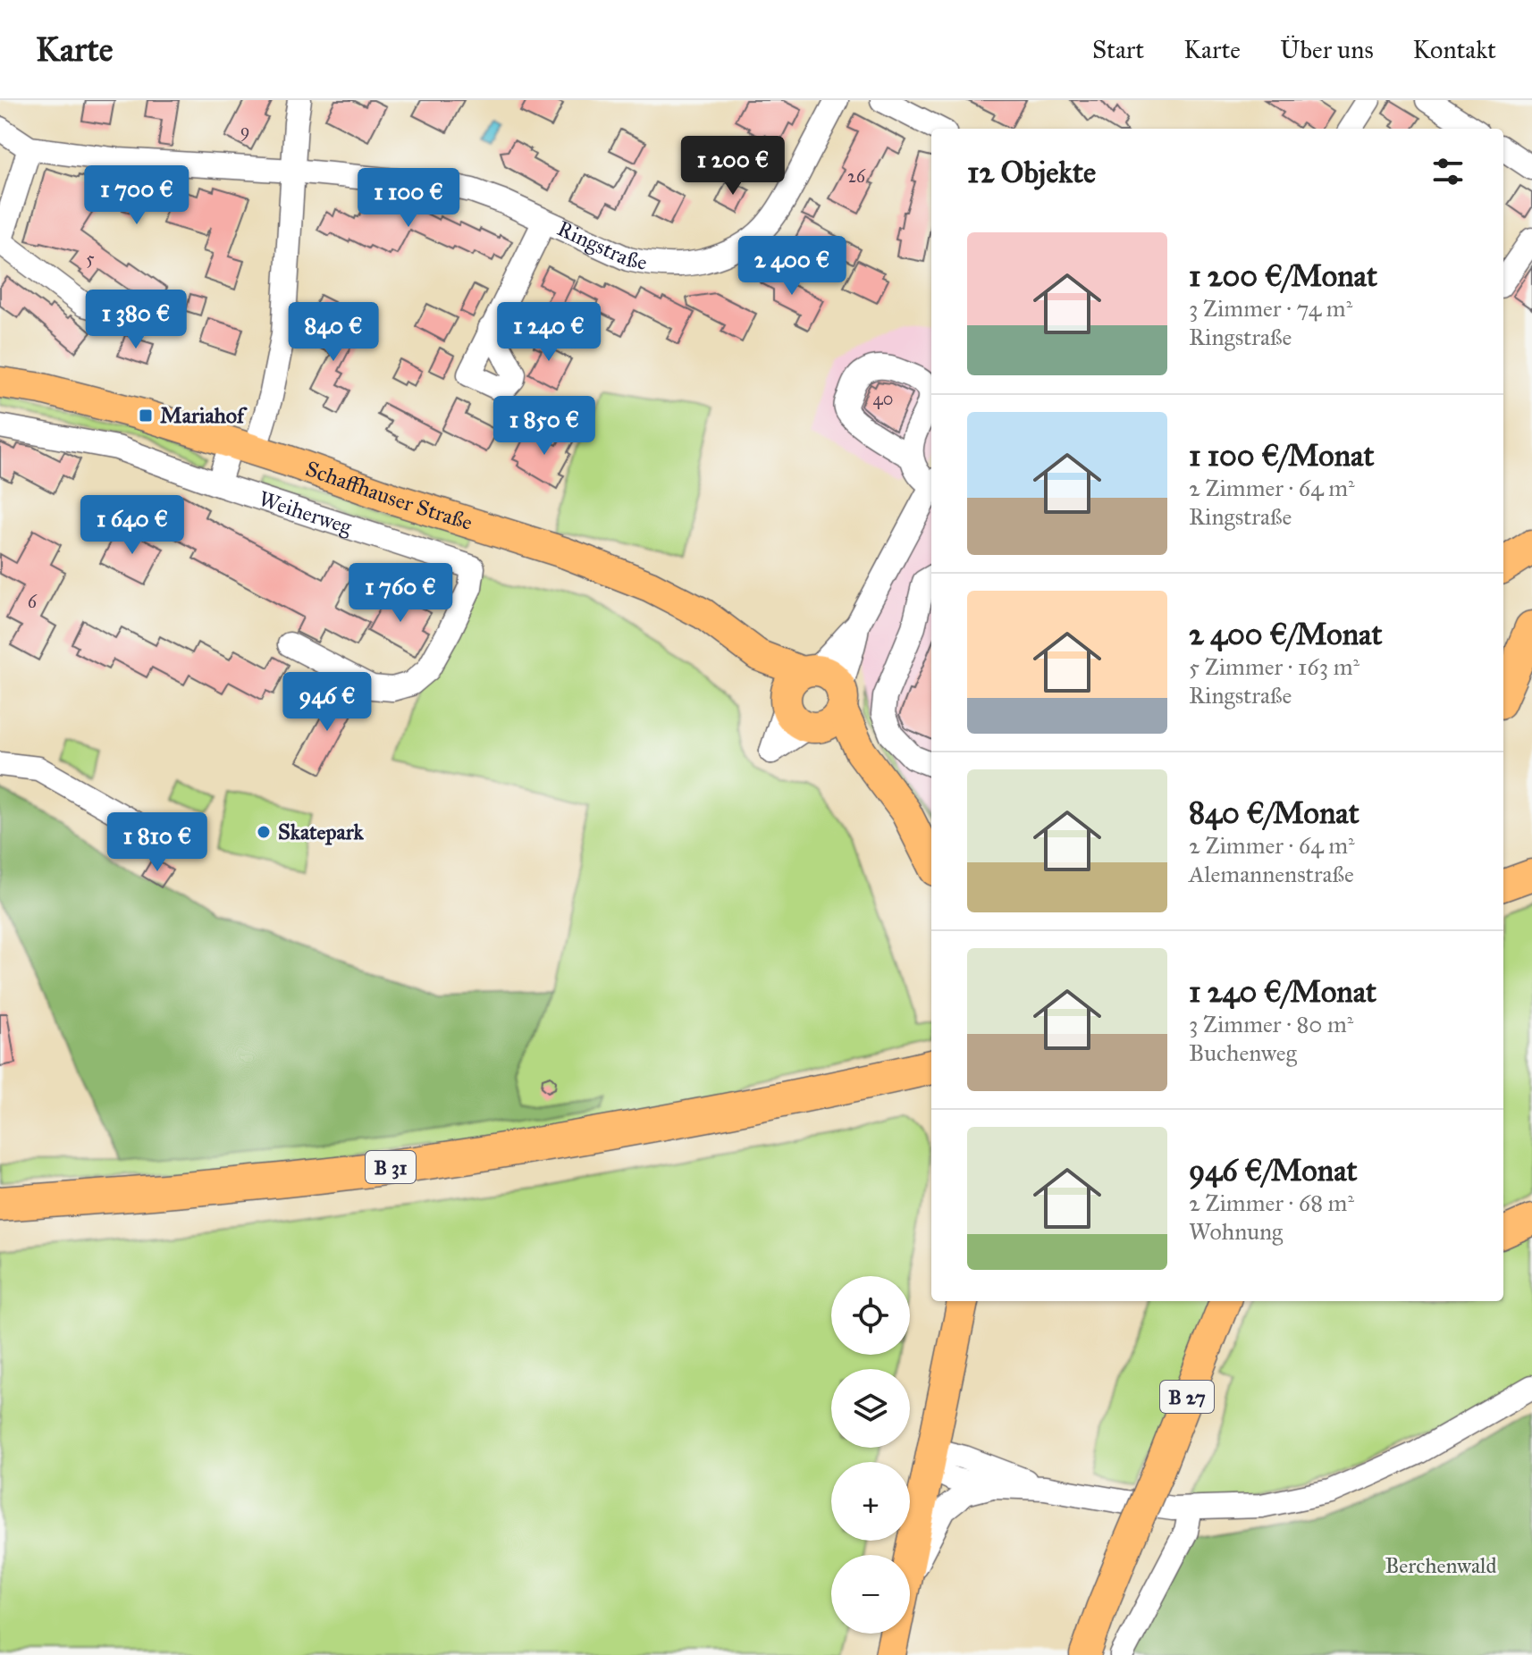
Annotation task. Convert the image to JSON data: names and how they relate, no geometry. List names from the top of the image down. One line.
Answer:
{"streets":{"highway":["B 31"],"main road":["Schaffhauser Straße","B 27"],"street":["Ringstraße","Weiherweg"]},"parks":["Berchenwald"],"places":{"transit":["Mariahof"],"other":["Skatepark"]},"house_numbers":["9","26","5","40","6"],"page":{"header":"Karte","nav":["Start","Karte","Über uns","Kontakt"],"heading":"12 Objekte","price":["1 200 €","1 700 €","1 100 €","2 400 €","1 380 €","840 €","1 240 €","1 850 €","1 640 €","1 760 €","946 €","1 810 €"],"list":[{"name":"1 200 €/Monat","note":"3 Zimmer · 74 m² · Ringstraße"},{"name":"1 100 €/Monat","note":"2 Zimmer · 64 m² · Ringstraße"},{"name":"2 400 €/Monat","note":"5 Zimmer · 163 m² · Ringstraße"},{"name":"840 €/Monat","note":"2 Zimmer · 64 m² · Alemannenstraße"},{"name":"1 240 €/Monat","note":"3 Zimmer · 80 m² · Buchenweg"},{"name":"946 €/Monat","note":"2 Zimmer · 68 m² · Wohnung"}],"map_buttons":["+","−"]}}
